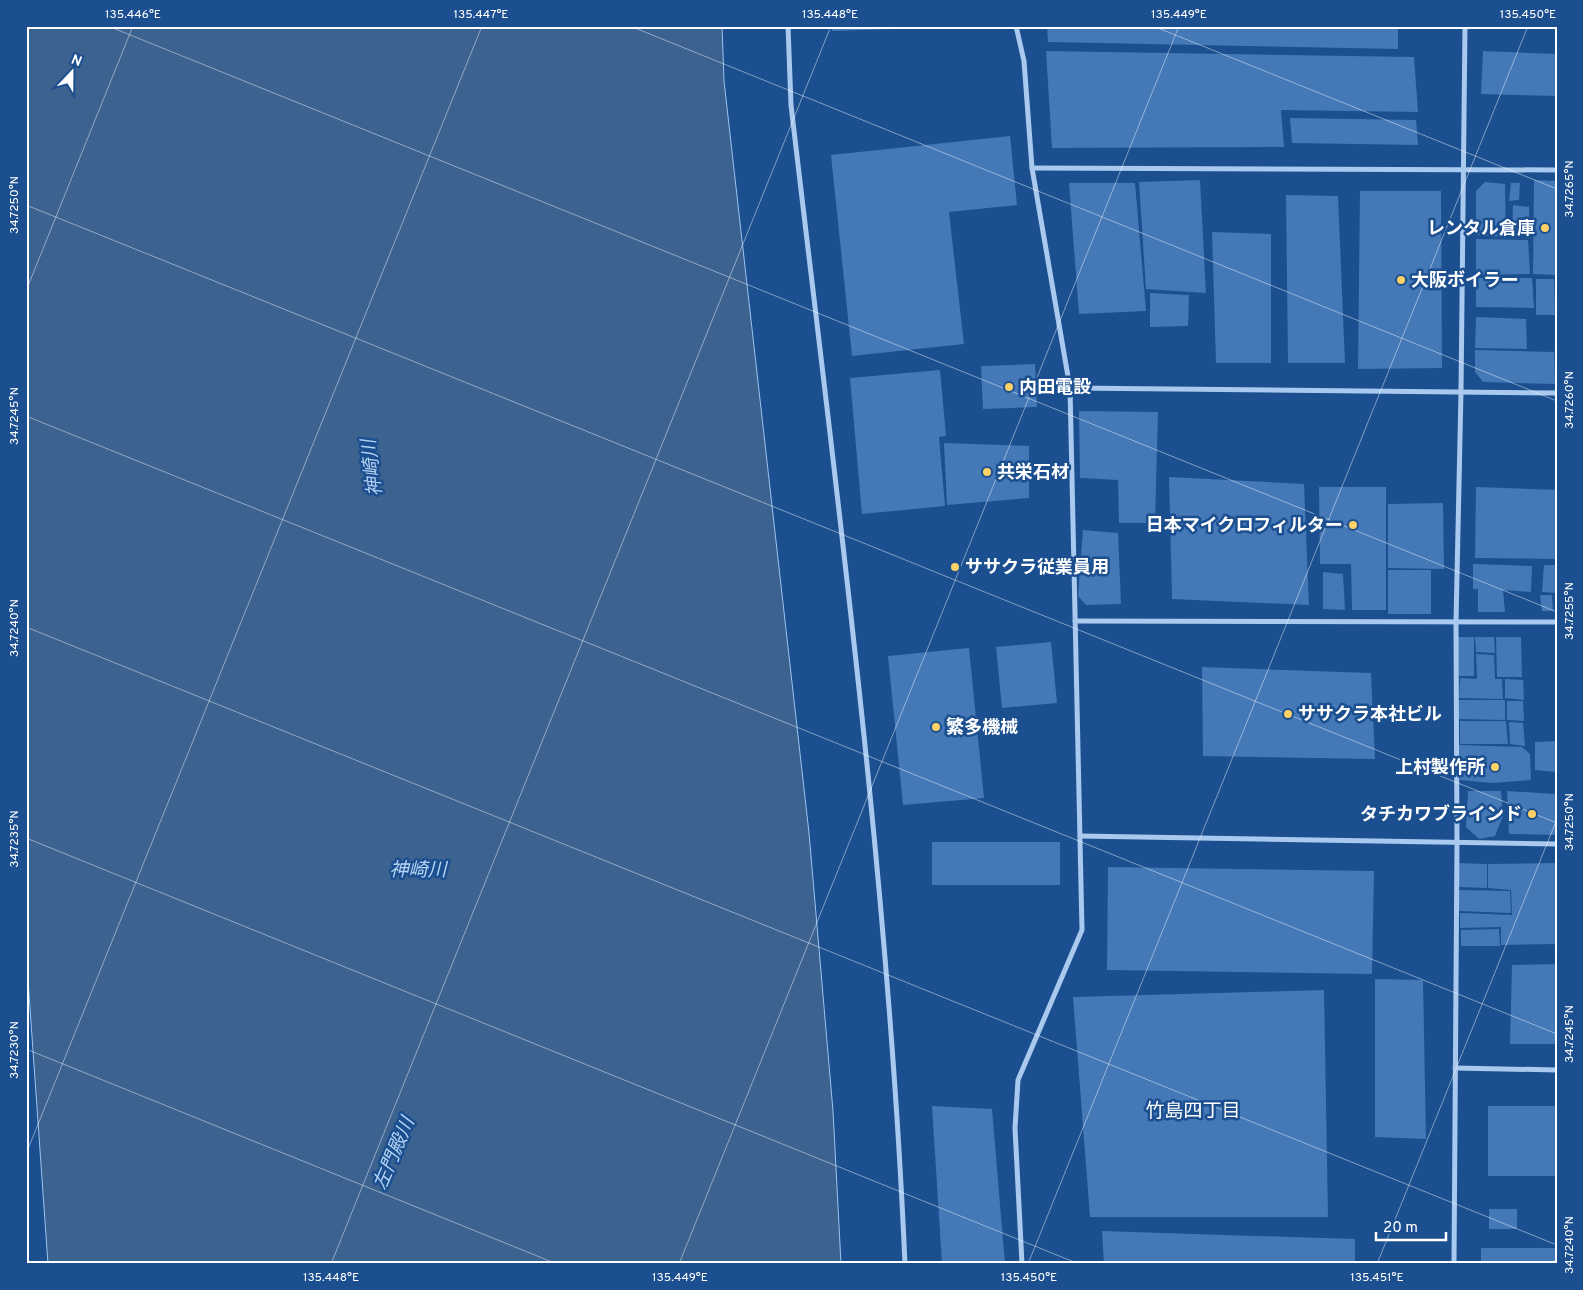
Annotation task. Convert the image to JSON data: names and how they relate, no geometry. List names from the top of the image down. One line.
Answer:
{"districts":["竹島四丁目"],"water":["神崎川","左門殿川"],"places":["レンタル倉庫","大阪ボイラー","内田電設","共栄石材","日本マイクロフィルター","ササクラ従業員用","ササクラ本社ビル","繁多機械","上村製作所","タチカワブラインド"],"scale_bar":"20 m","north":"top","coordinates":["135.446°E","135.447°E","135.448°E","135.449°E","135.450°E","34.7265°N","34.7250°N","34.7260°N","34.7245°N","34.7255°N","34.7240°N","34.7235°N","34.7230°N","135.451°E"]}
